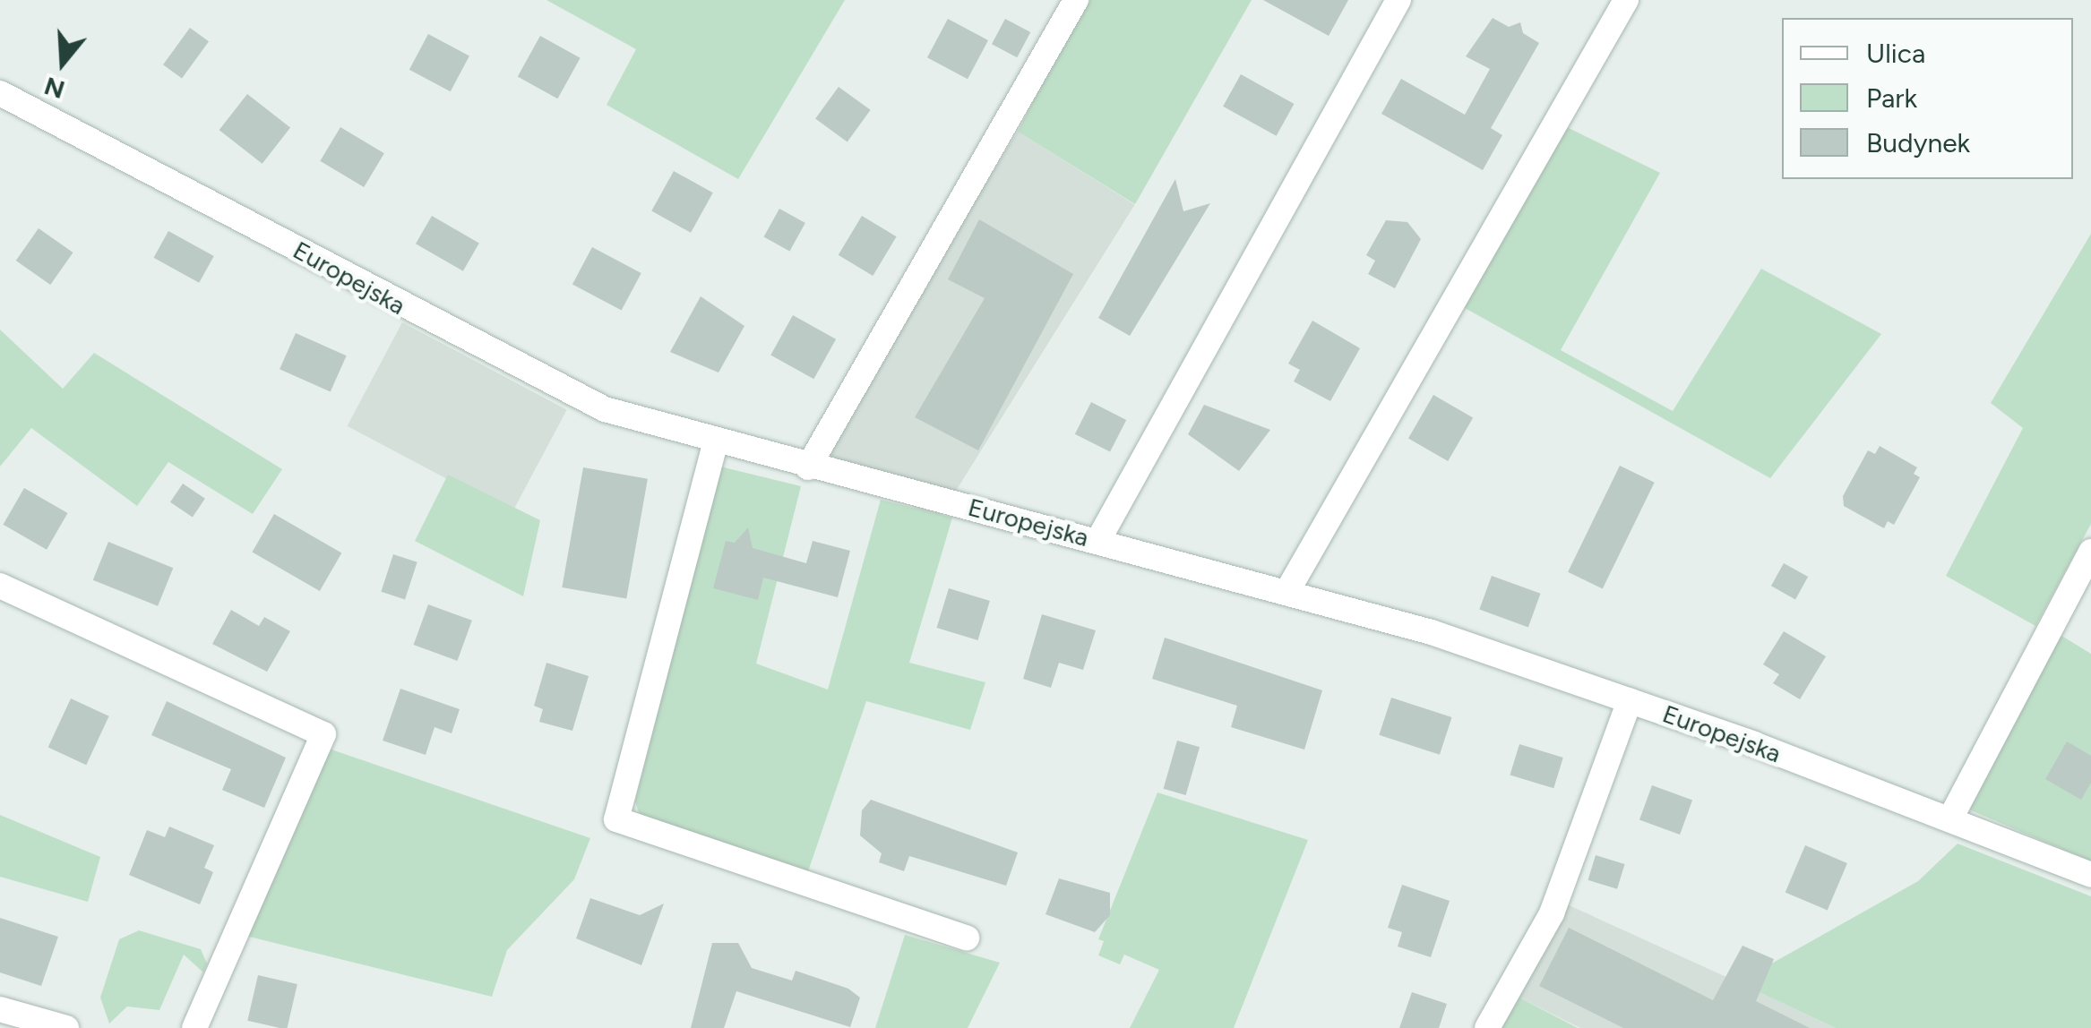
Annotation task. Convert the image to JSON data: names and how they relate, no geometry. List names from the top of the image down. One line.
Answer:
{"streets":{"street":["Europejska"]},"legend":["Ulica","Park","Budynek"],"north":"bottom"}
